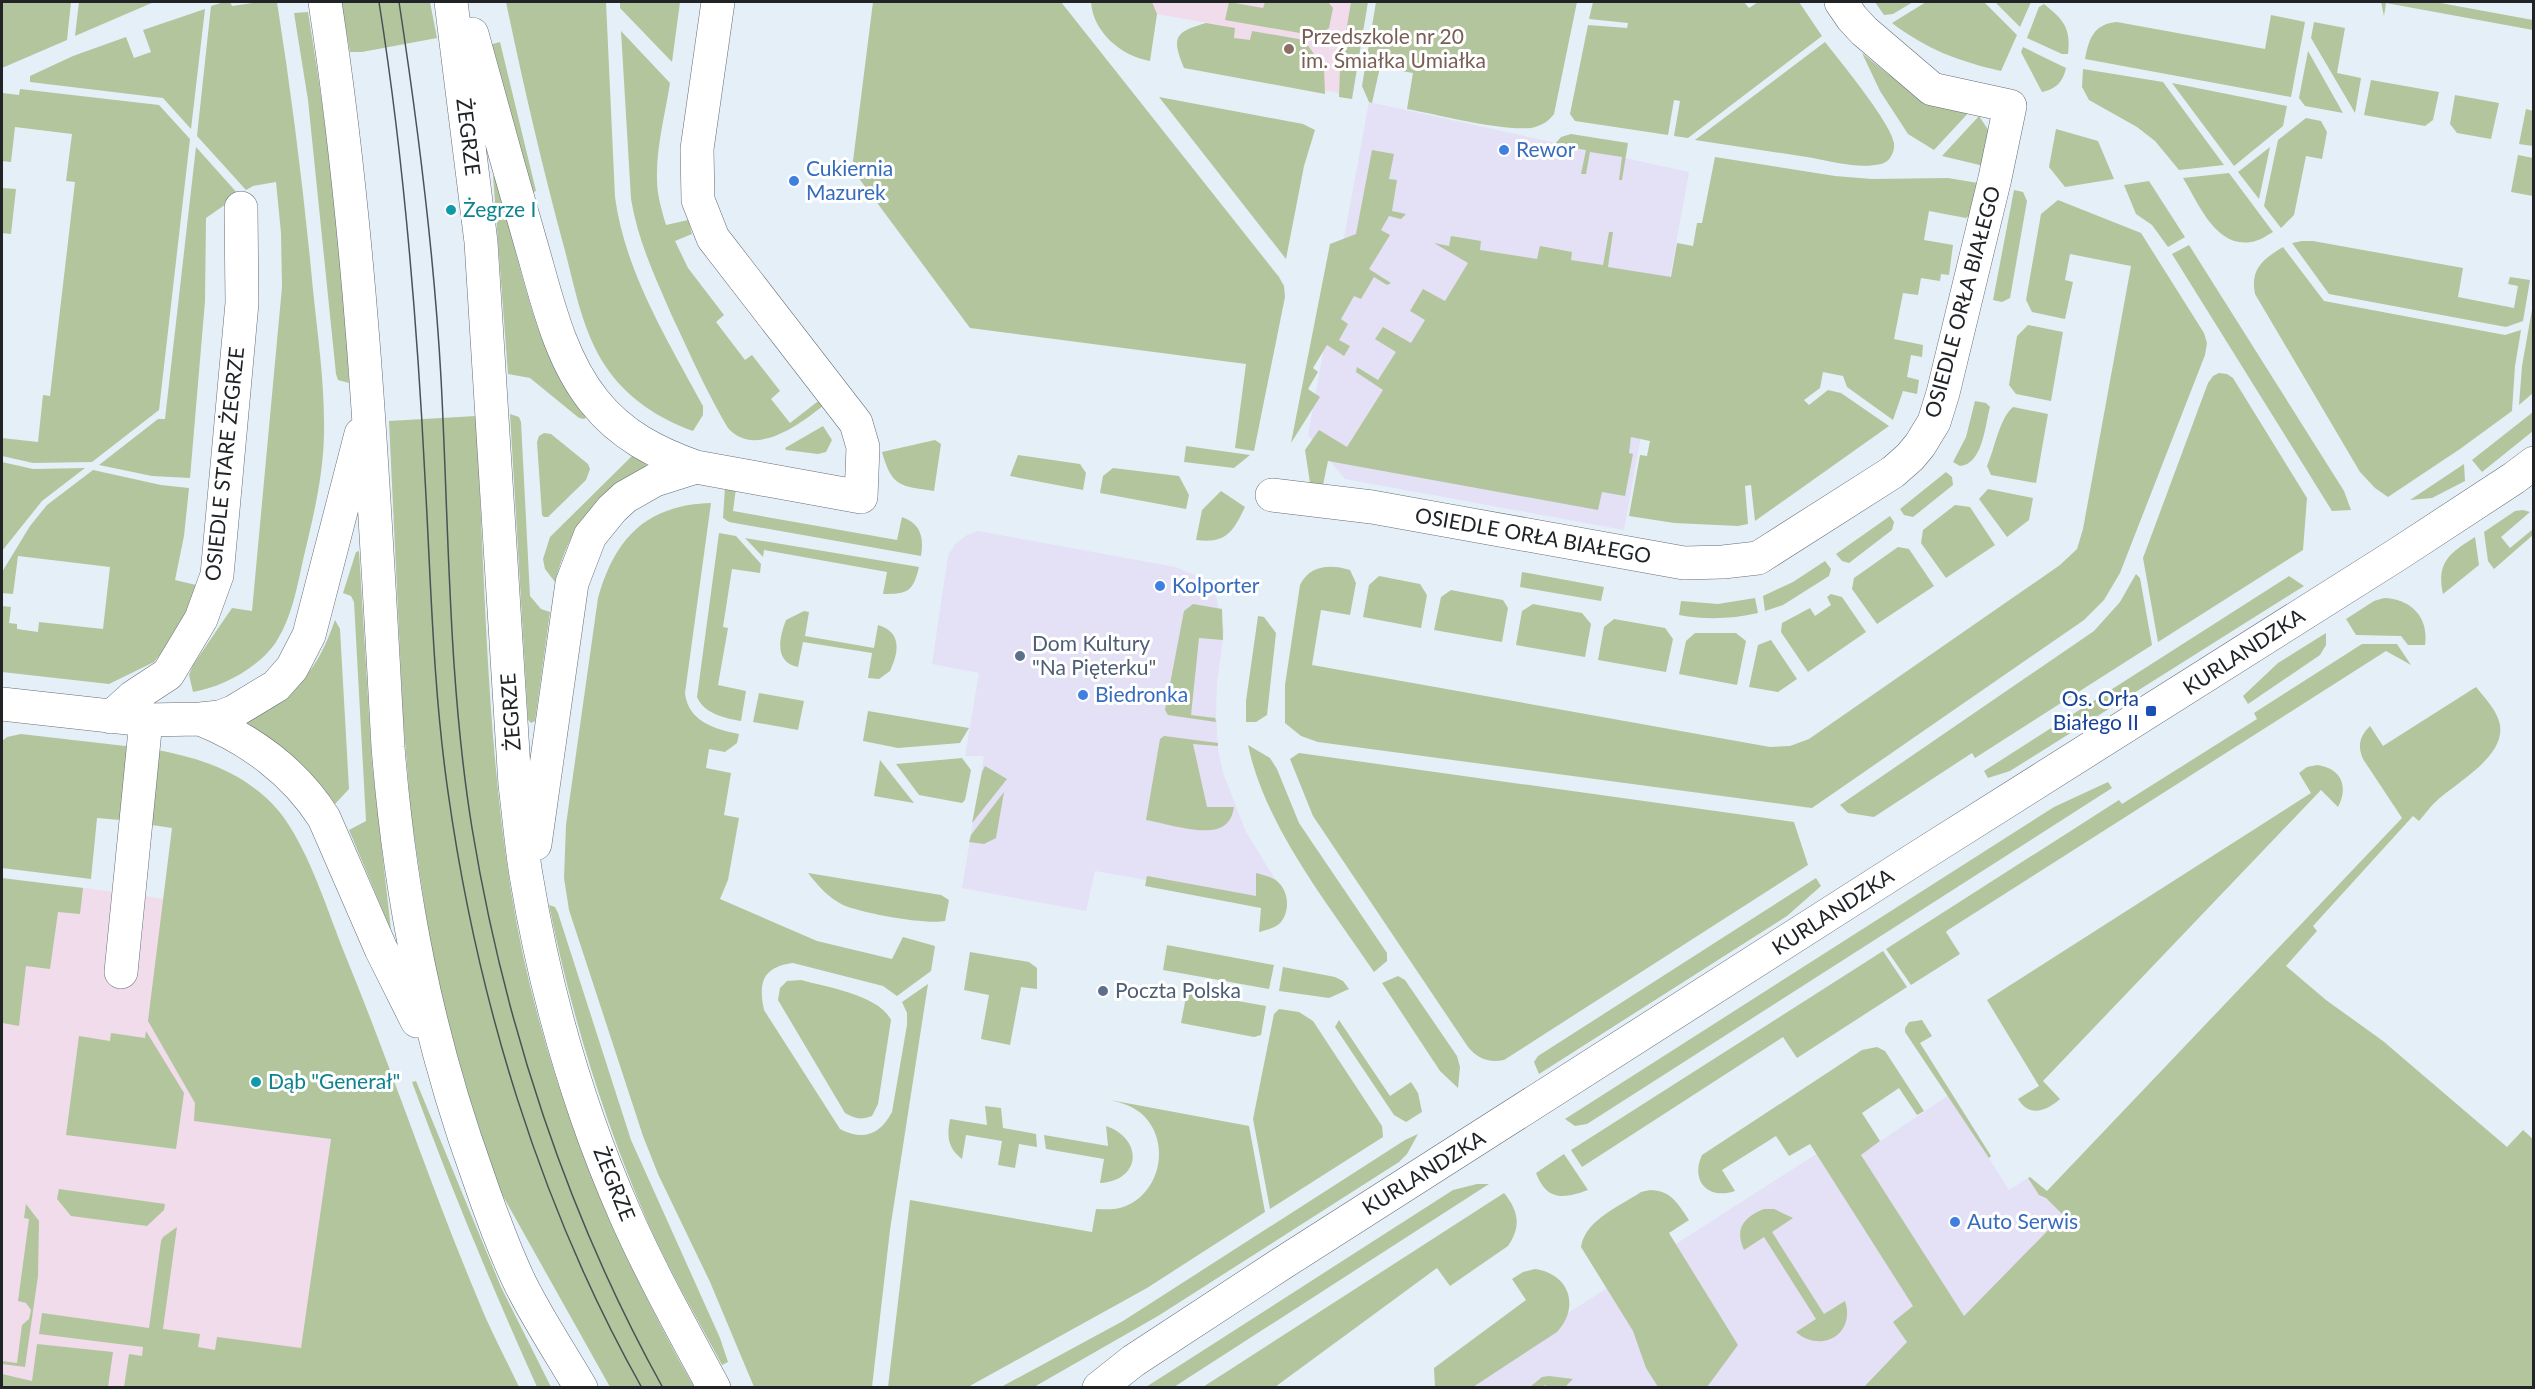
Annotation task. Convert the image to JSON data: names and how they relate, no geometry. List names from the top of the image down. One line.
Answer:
{"streets":{"street":["ŻEGRZE","OSIEDLE ORŁA BIAŁEGO","OSIEDLE STARE ŻEGRZE","KURLANDZKA"]},"places":{"other":["Przedszkole nr 20 im. Śmiałka Umiałka","Rewor","Cukiernia Mazurek","Żegrze I","Kolporter","Dom Kultury \"Na Pięterku\"","Biedronka","Poczta Polska","Dąb \"Generał\"","Auto Serwis"],"transit":["Os. Orła Białego II"]}}
